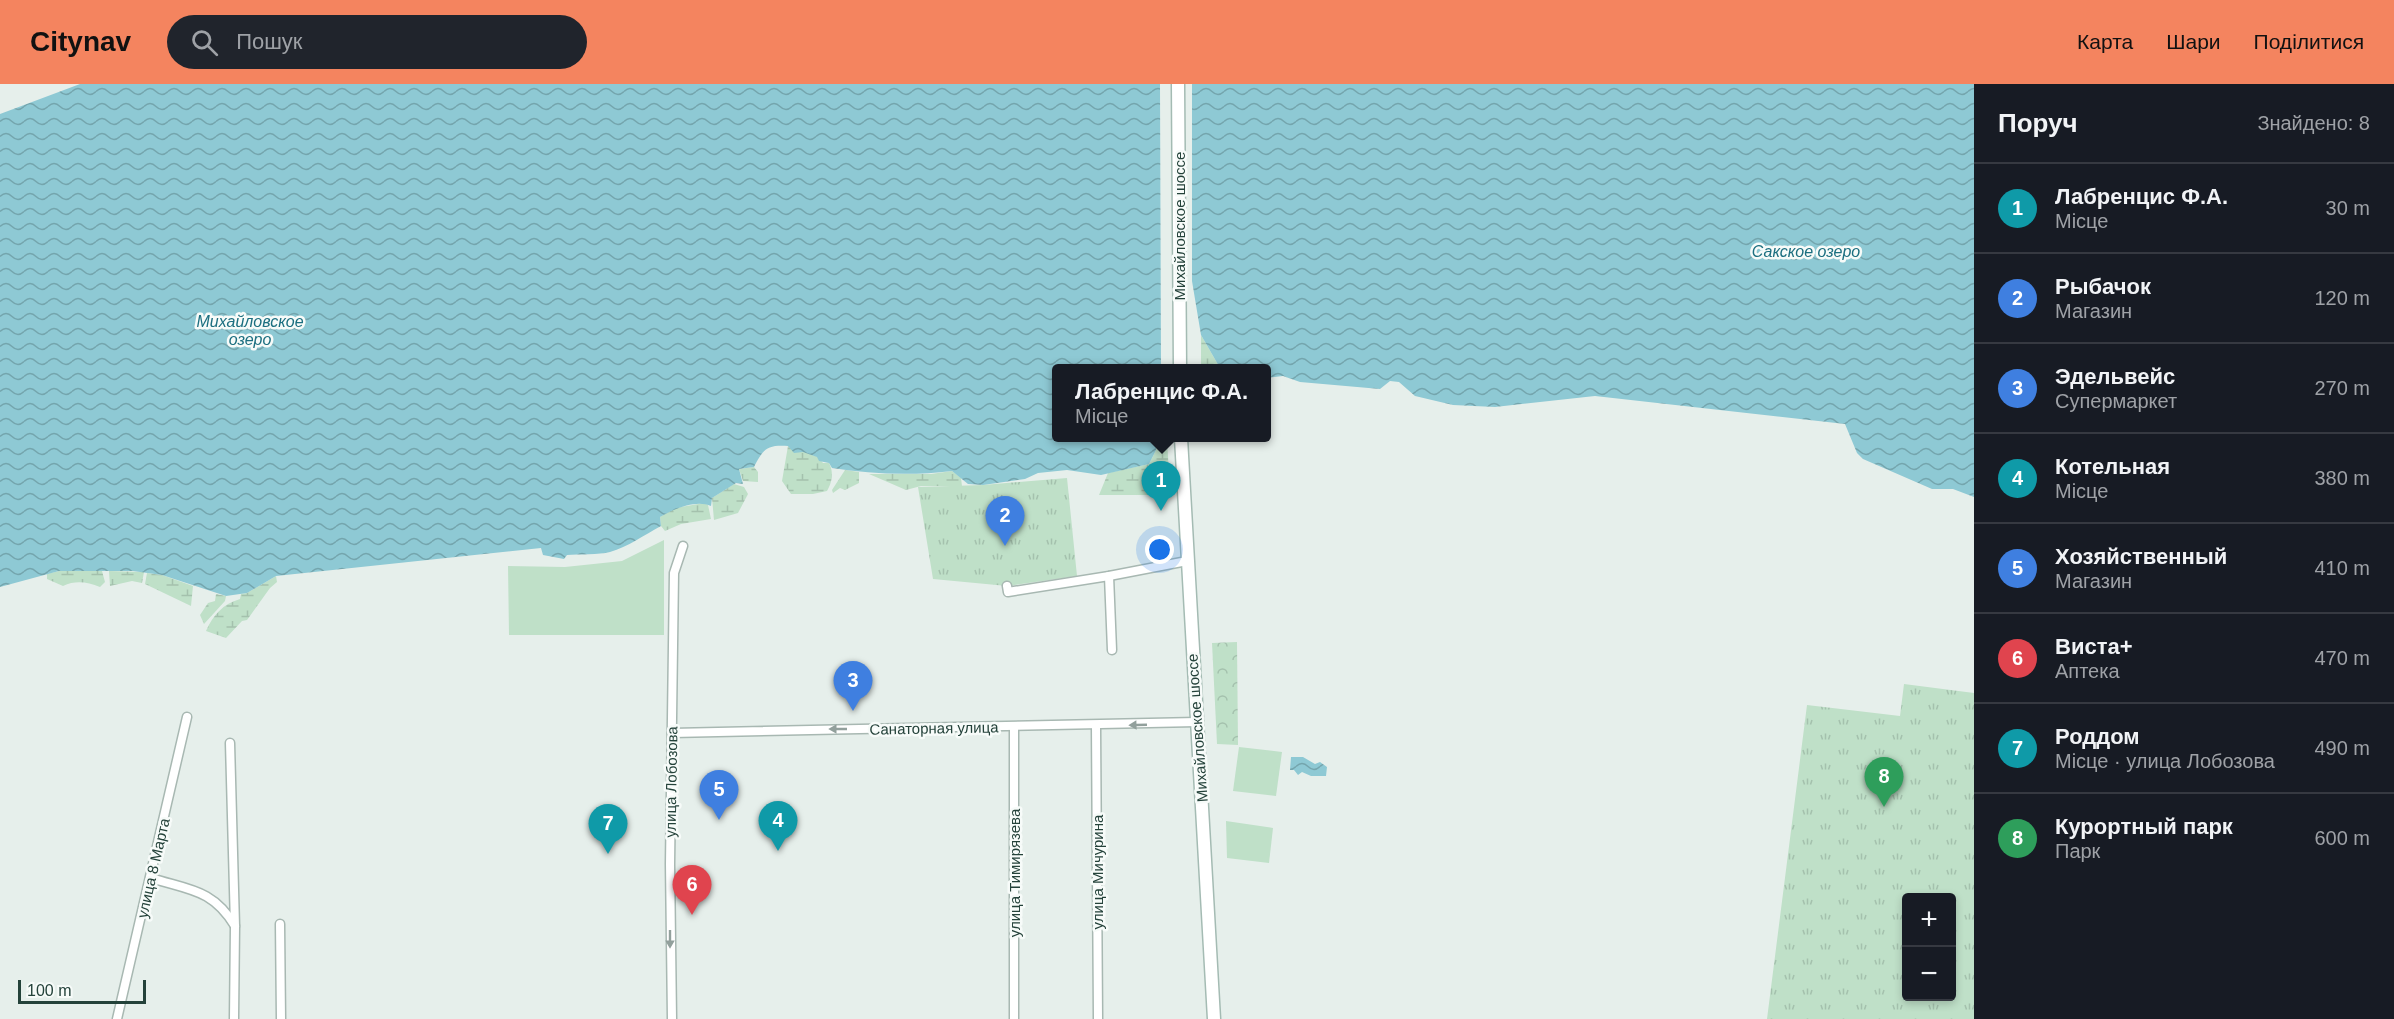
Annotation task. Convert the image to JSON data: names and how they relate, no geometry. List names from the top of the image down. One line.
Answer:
{"streets":{"main road":["Михайловское шоссе"],"street":["Санаторная улица","улица Лобозова","улица 8 Марта","улица Мичурина","улица Тимирязева"]},"crossings":[["Михайловское шоссе","Санаторная улица"],["Санаторная улица","улица Лобозова"],["Санаторная улица","улица Мичурина"],["Санаторная улица","улица Тимирязева"]],"one_way":["Санаторная улица","улица Лобозова"],"water":["Сакское озеро","Михайловское озеро"],"scale_bar":"100 m","page":{"header":"Citynav","search":"Пошук","nav":["Карта","Шари","Поділитися"],"heading":["Поруч","Знайдено: 8"],"list":[{"mark":"1","name":"Лабренцис Ф.А.","note":"Місце","value":"30 m"},{"mark":"2","name":"Рыбачок","note":"Магазин","value":"120 m"},{"mark":"3","name":"Эдельвейс","note":"Супермаркет","value":"270 m"},{"mark":"4","name":"Котельная","note":"Місце","value":"380 m"},{"mark":"5","name":"Хозяйственный","note":"Магазин","value":"410 m"},{"mark":"6","name":"Виста+","note":"Аптека","value":"470 m"},{"mark":"7","name":"Роддом","note":"Місце · улица Лобозова","value":"490 m"},{"mark":"8","name":"Курортный парк","note":"Парк","value":"600 m"}],"popup":["Лабренцис Ф.А.","Місце"],"pins":["1","2","3","8","5","4","7","6"],"map_buttons":["+","−"],"scale":"100 m"}}
